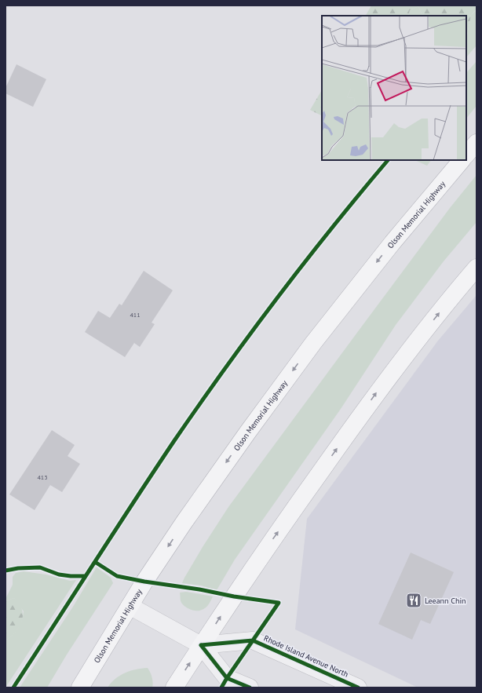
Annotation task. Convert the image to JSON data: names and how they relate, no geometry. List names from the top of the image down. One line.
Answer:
{"streets":{"highway":["Olson Memorial Highway"],"street":["Rhode Island Avenue North"]},"places":{"restaurant":["Leeann Chin"]},"house_numbers":["411","413"]}
